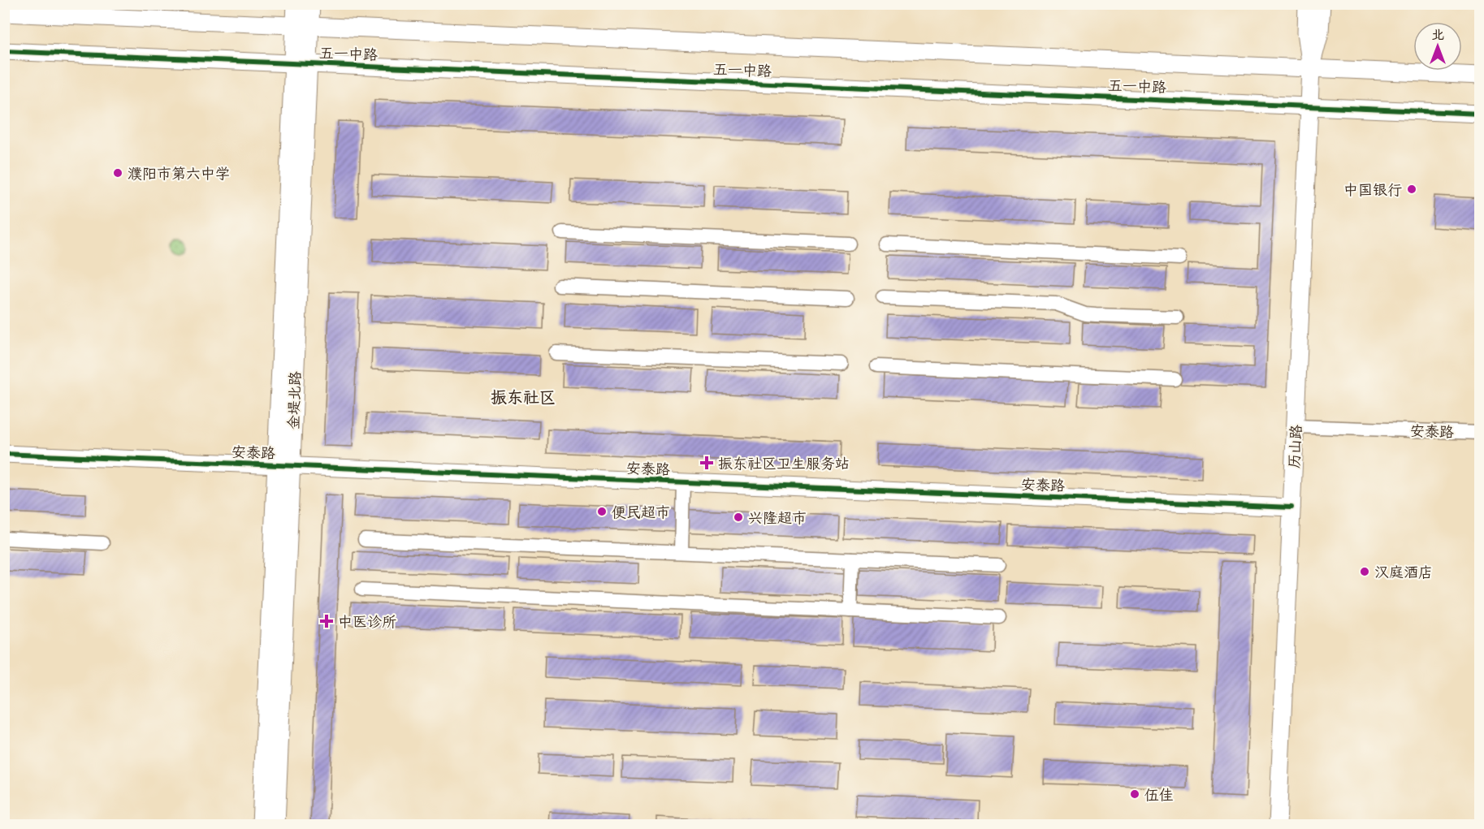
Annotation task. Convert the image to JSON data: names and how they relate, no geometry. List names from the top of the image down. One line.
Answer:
{"streets":{"street":["五一中路","金堤北路","安泰路","历山路"]},"crossings":[["五一中路","金堤北路"],["五一中路","历山路"],["金堤北路","安泰路"],["安泰路","历山路"]],"districts":["振东社区"],"places":{"other":["濮阳市第六中学","中国银行","便民超市","兴隆超市","汉庭酒店","伍佳"],"health":["振东社区卫生服务站","中医诊所"]},"north":"top"}
